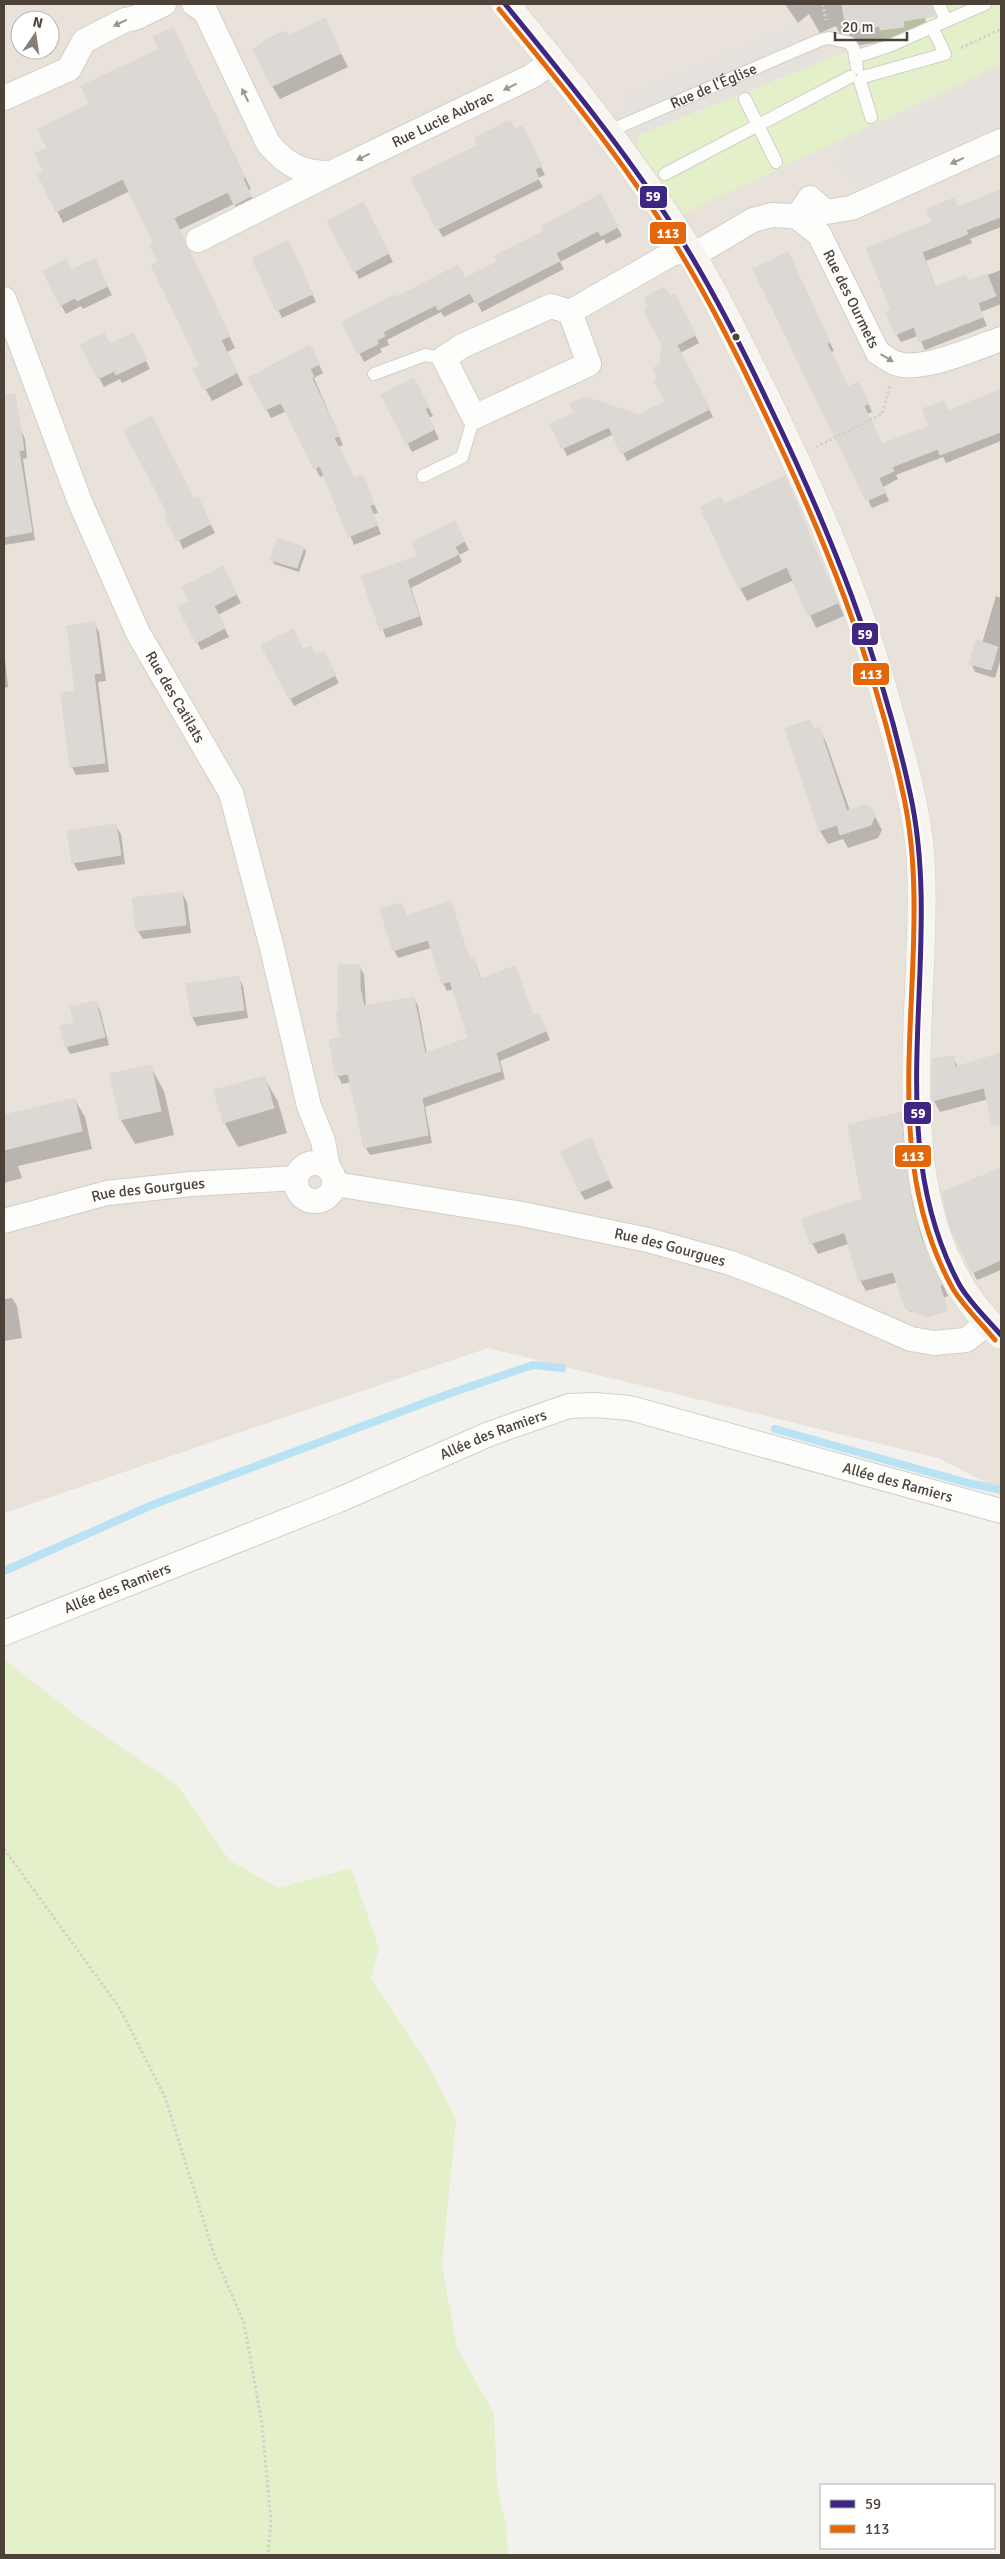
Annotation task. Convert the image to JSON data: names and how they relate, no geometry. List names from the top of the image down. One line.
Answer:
{"streets":{"street":["Rue Lucie Aubrac","Rue des Ourmets","Rue des Catilats","Rue des Gourgues","Allée des Ramiers"],"lane":["Rue de l'Église"]},"crossings":[["Rue des Catilats","Rue des Gourgues"]],"one_way":["Rue Lucie Aubrac","Rue des Ourmets"],"lines":["transit line 59","transit line 113"],"legend":["59","113"],"scale_bar":"20 m","north":"top"}
